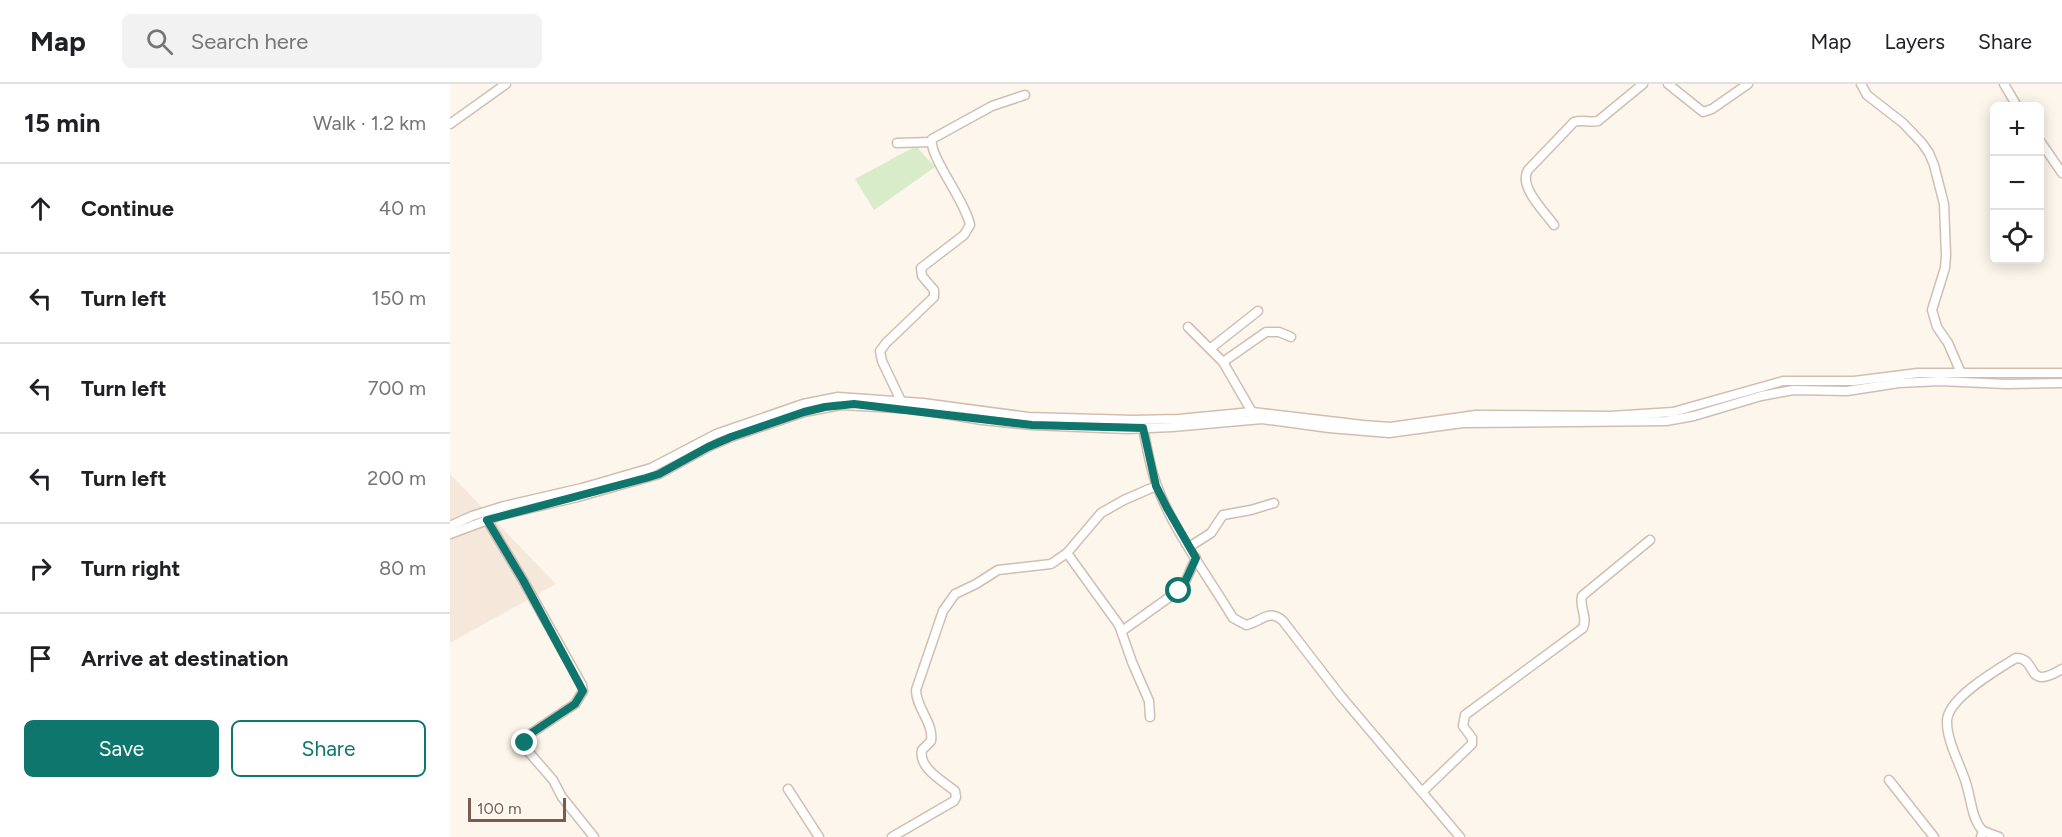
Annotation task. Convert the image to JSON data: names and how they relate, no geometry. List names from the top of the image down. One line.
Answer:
{"scale_bar":"100 m","page":{"header":"Map","search":"Search here","nav":["Map","Layers","Share"],"heading":["15 min","Walk · 1.2 km"],"map_buttons":["+","−"],"list":[["Continue","40 m"],["Turn left","150 m"],["Turn left","700 m"],["Turn left","200 m"],["Turn right","80 m"],"Arrive at destination"],"buttons":["Save","Share"],"scale":"100 m"}}
